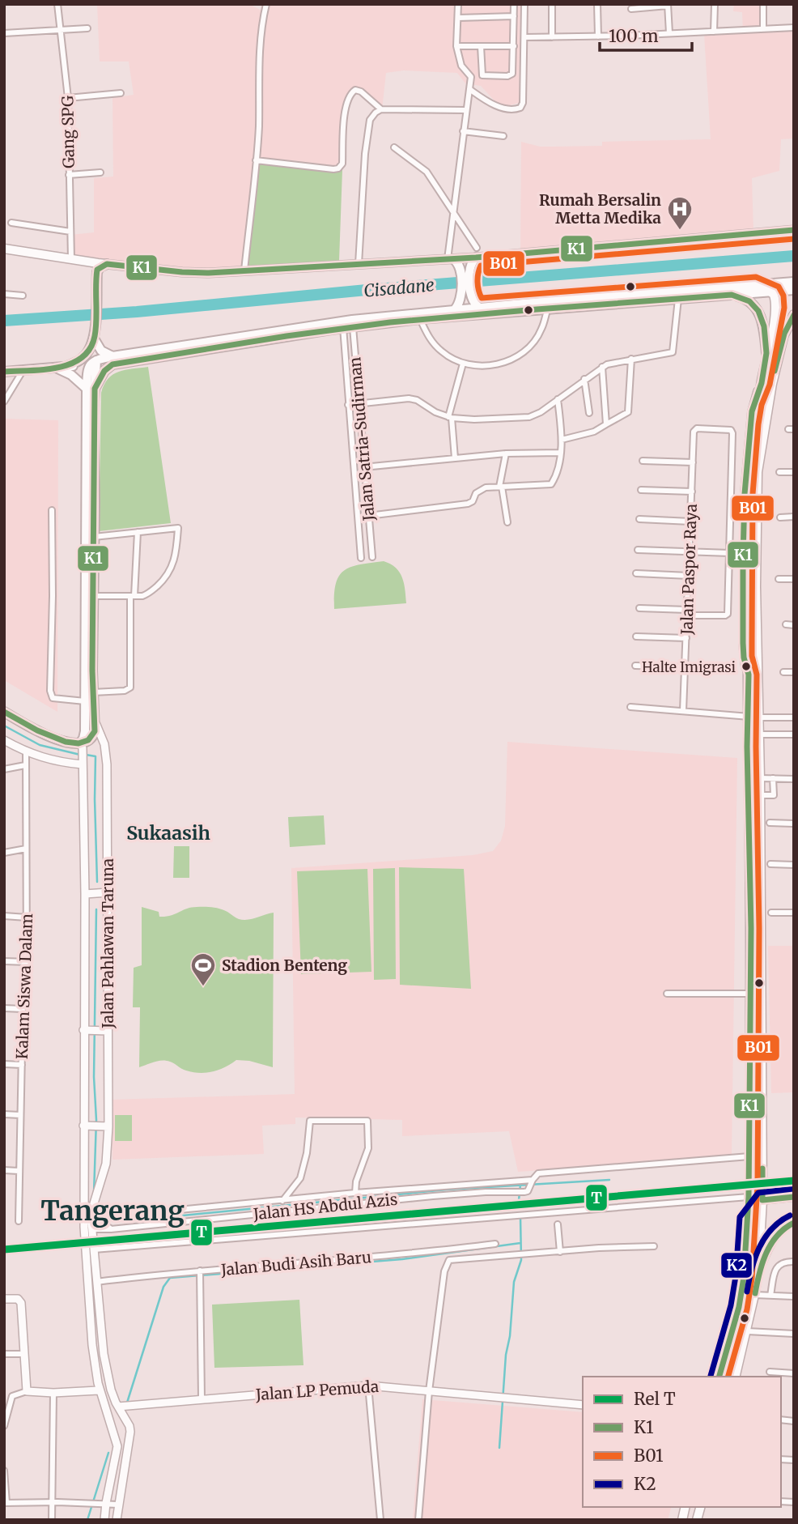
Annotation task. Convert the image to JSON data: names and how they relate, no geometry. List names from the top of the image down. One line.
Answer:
{"streets":{"highway":["Jalan Pahlawan Taruna"],"main road":["Jalan LP Pemuda"],"street":["Gang SPG","Jalan Satria-Sudirman","Jalan Paspor Raya","Kalam Siswa Dalam","Jalan HS Abdul Azis","Jalan Budi Asih Baru"]},"crossings":[["Jalan Pahlawan Taruna","Jalan HS Abdul Azis"],["Jalan Pahlawan Taruna","Jalan Budi Asih Baru"],["Jalan Pahlawan Taruna","Jalan LP Pemuda"]],"districts":["Sukaasih","Tangerang"],"water":["Cisadane"],"places":{"hospital":["Rumah Bersalin Metta Medika"],"other":["Halte Imigrasi"],"sports":["Stadion Benteng"]},"lines":["transit line K1","transit line B01","rail line T","transit line K2"],"legend":["Rel T","K1","B01","K2"],"scale_bar":"100 m"}
